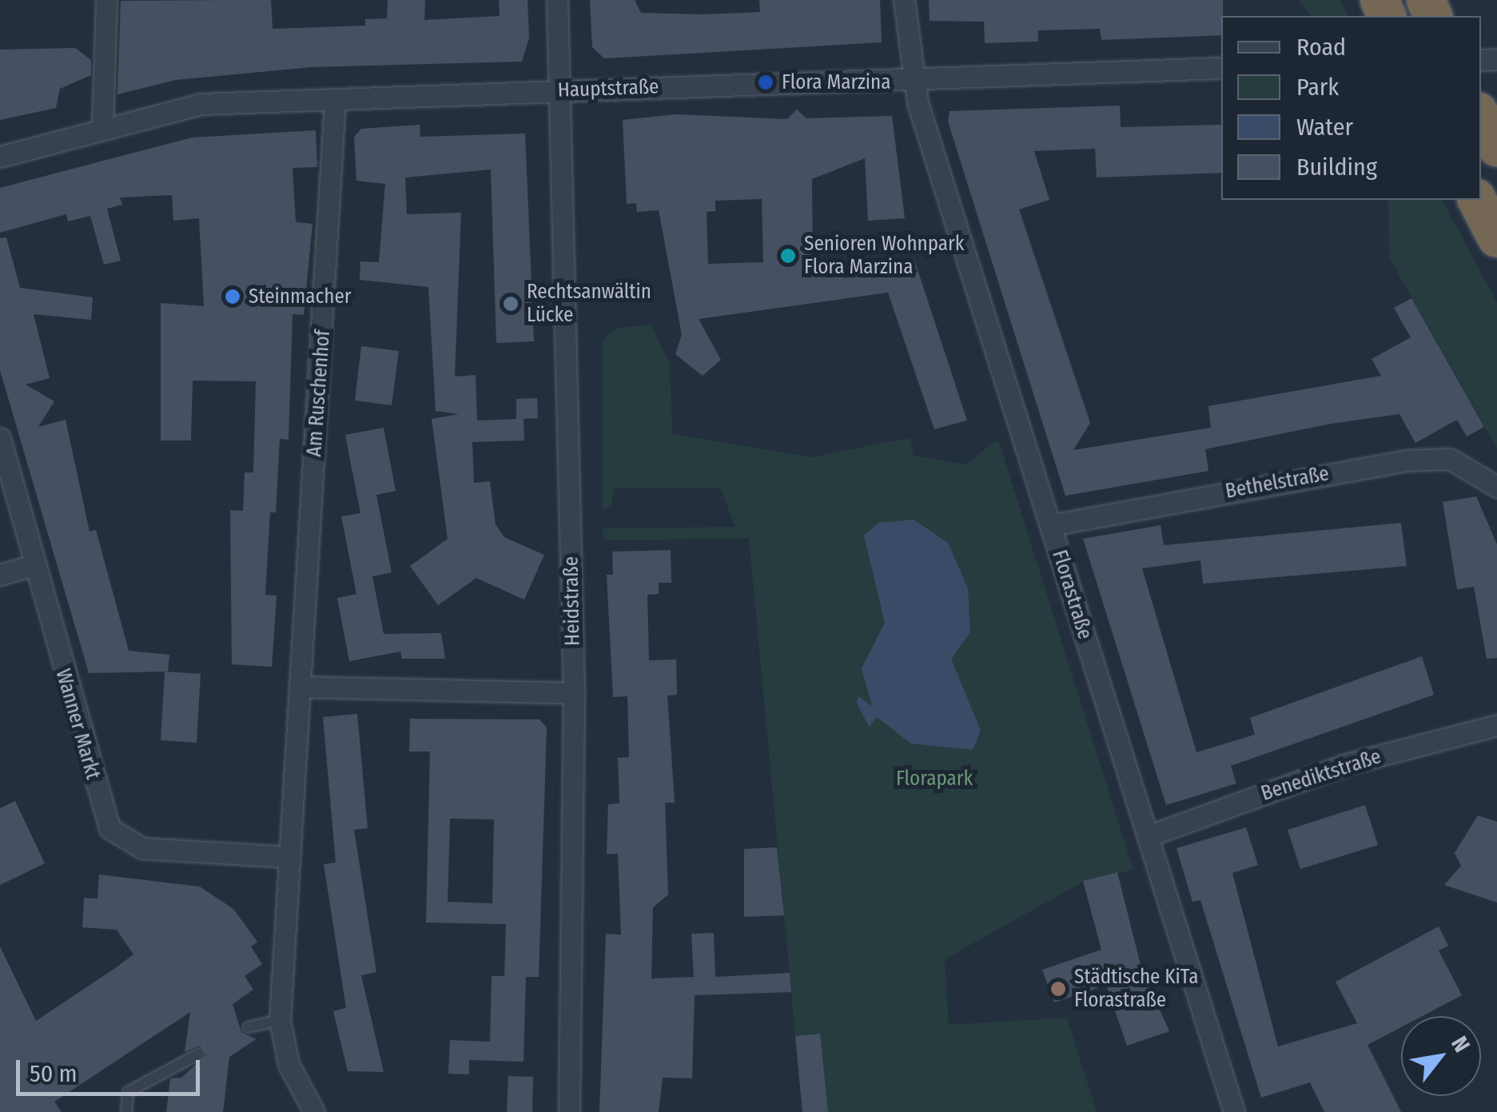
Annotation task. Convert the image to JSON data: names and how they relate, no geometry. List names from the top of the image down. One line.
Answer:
{"streets":{"street":["Hauptstraße","Am Ruschenhof","Bethelstraße","Florastraße","Heidstraße","Wanner Markt","Benediktstraße"]},"crossings":[["Hauptstraße","Am Ruschenhof"],["Hauptstraße","Florastraße"],["Hauptstraße","Heidstraße"],["Am Ruschenhof","Wanner Markt"],["Bethelstraße","Florastraße"],["Florastraße","Benediktstraße"]],"parks":["Florapark"],"places":["Flora Marzina","Senioren Wohnpark Flora Marzina","Steinmacher","Rechtsanwältin Lücke","Städtische KiTa Florastraße"],"legend":["Road","Park","Water","Building"],"scale_bar":"50 m","north":"top right"}
